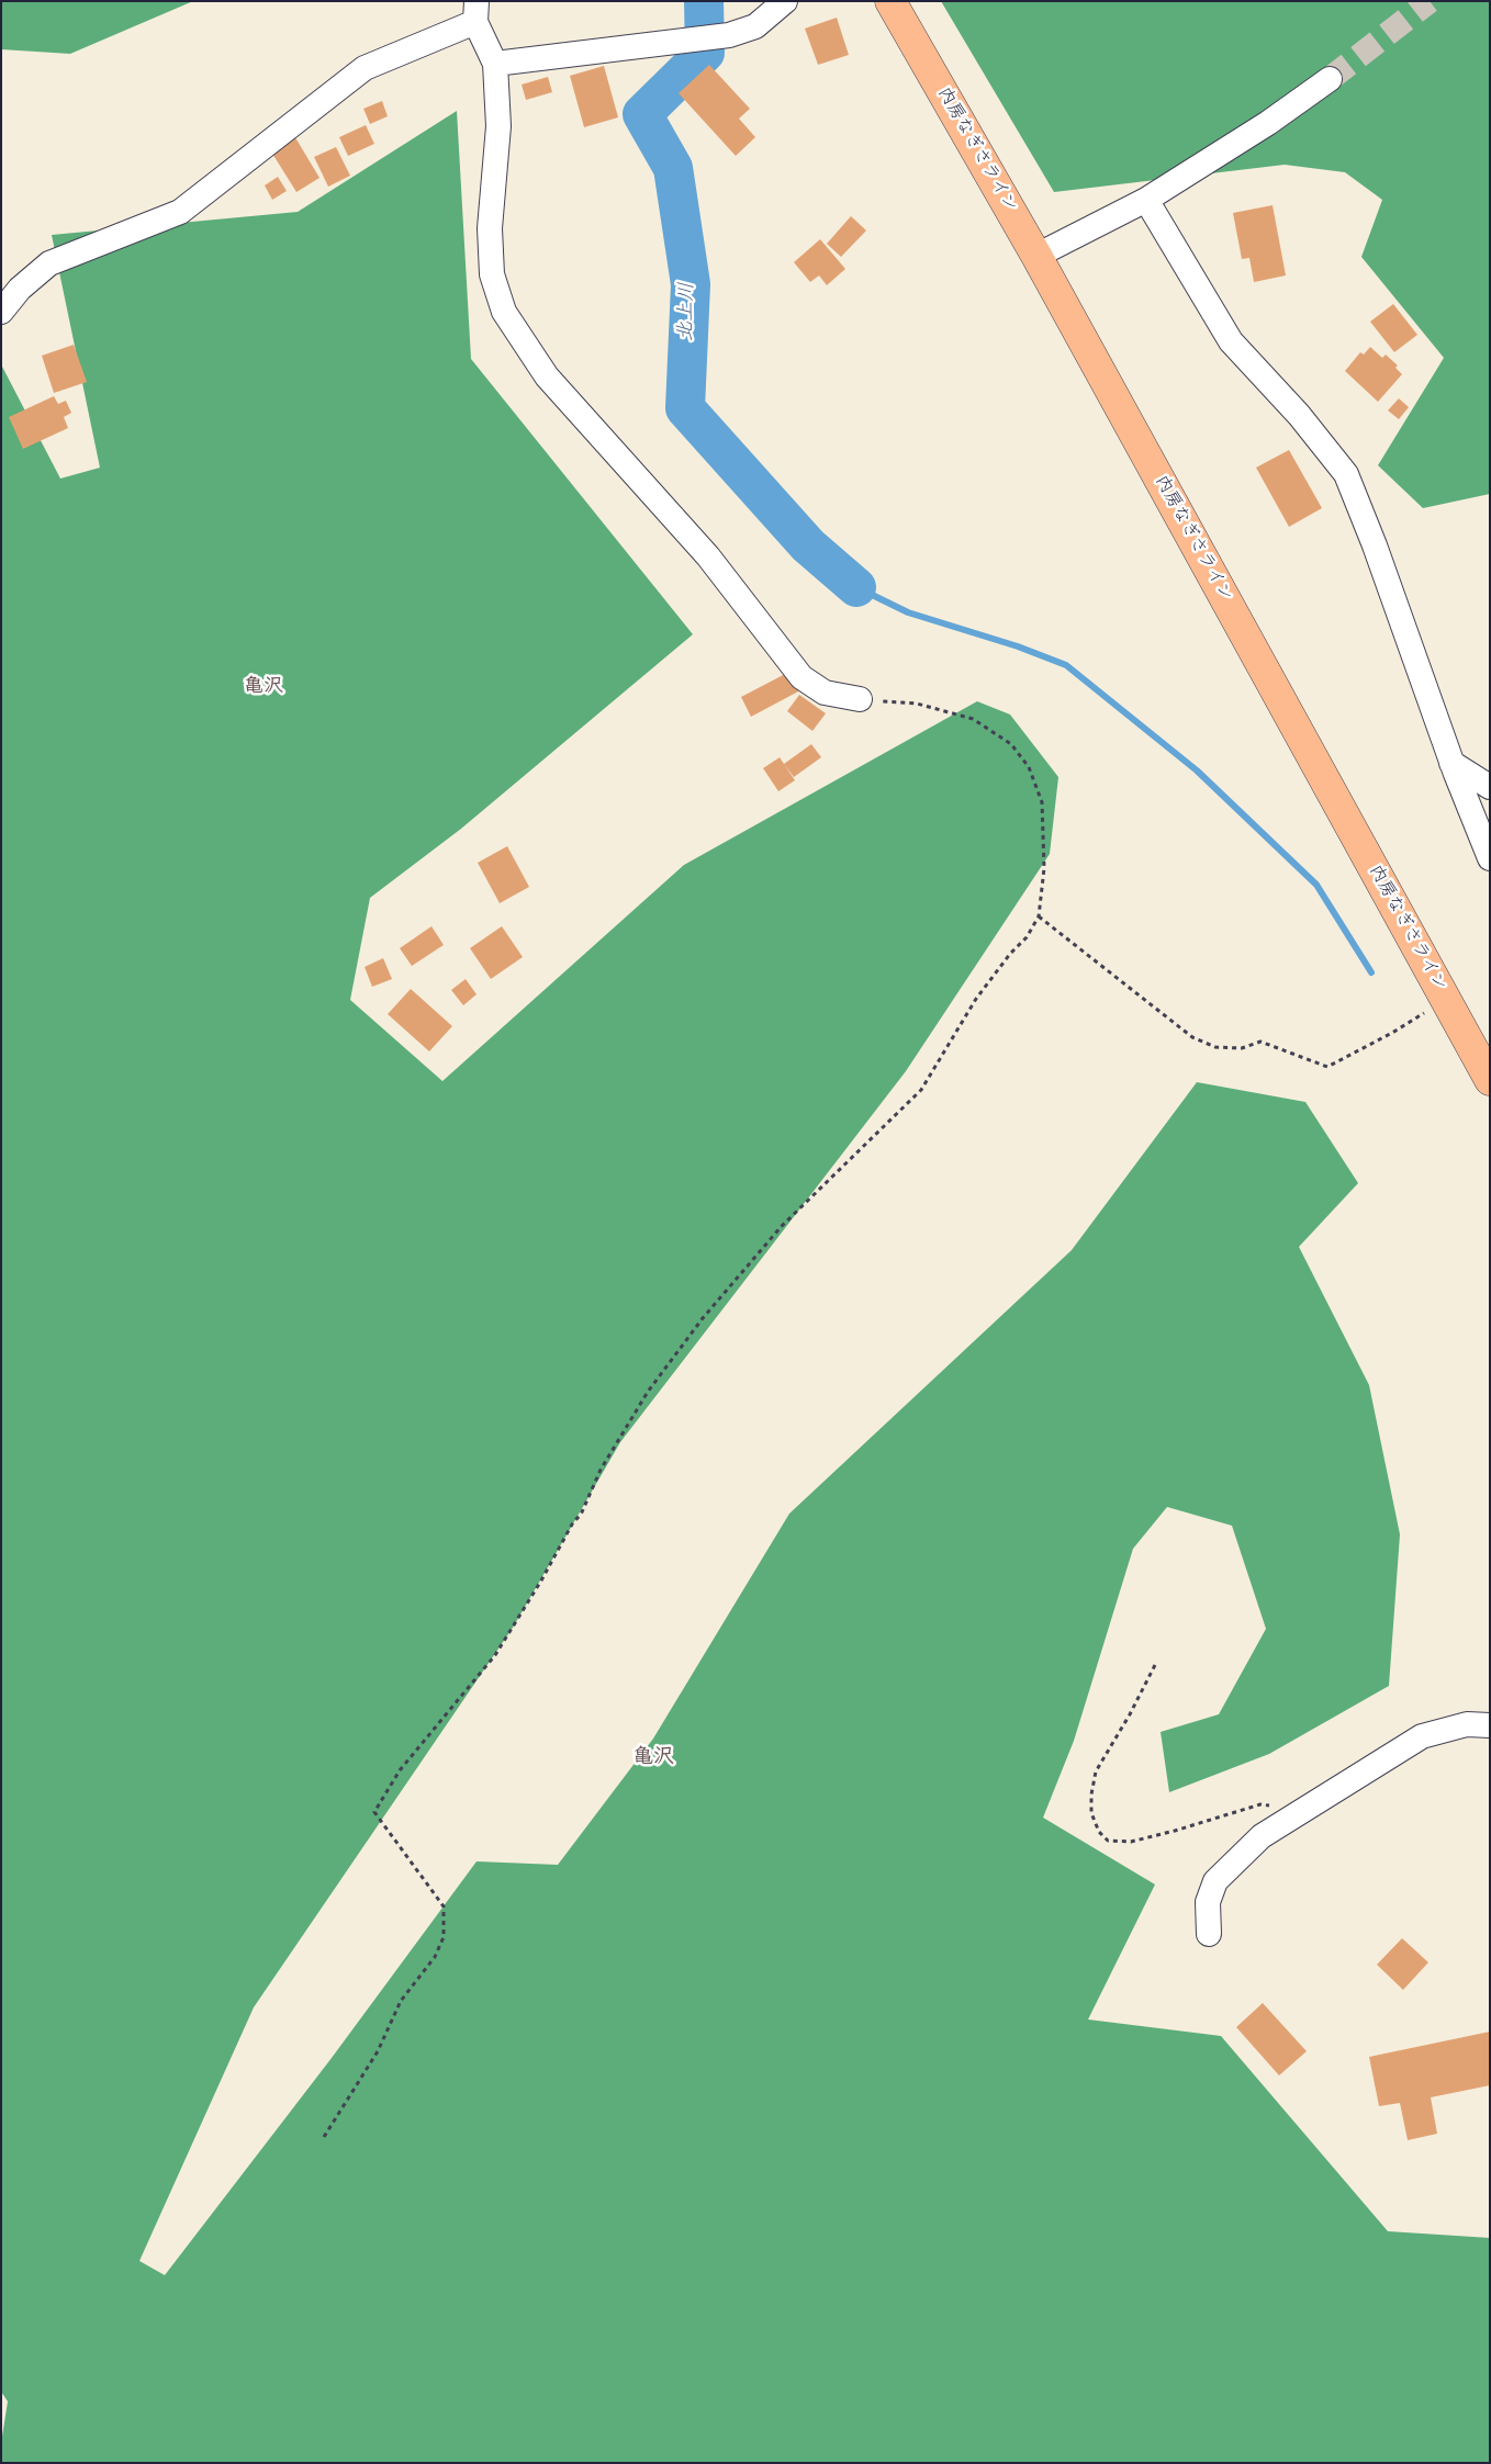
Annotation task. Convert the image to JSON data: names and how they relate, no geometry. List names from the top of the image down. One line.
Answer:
{"streets":{"highway":["内房なぎさライン"]},"districts":["亀沢","亀沢"],"water":["北上川"]}
